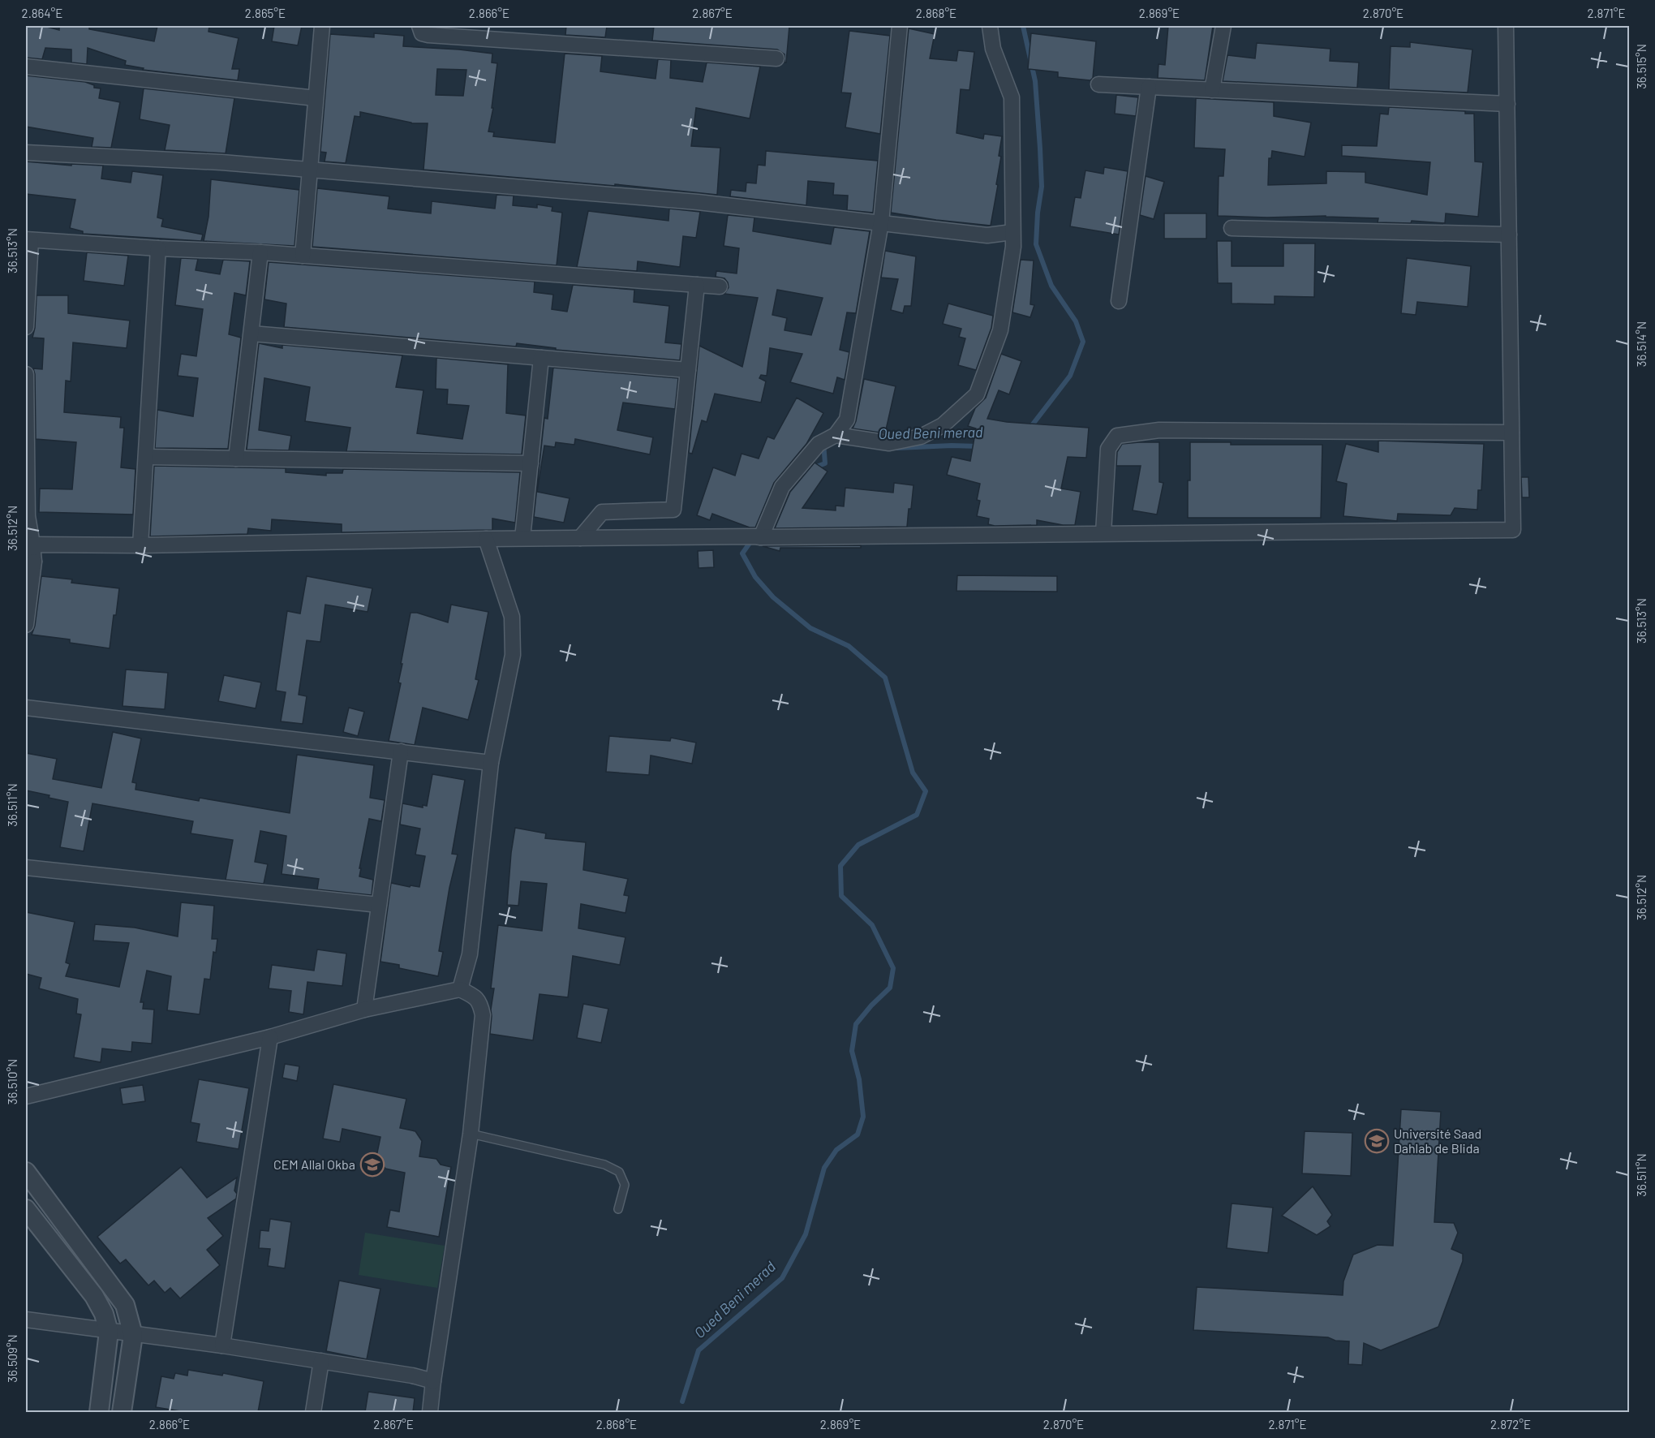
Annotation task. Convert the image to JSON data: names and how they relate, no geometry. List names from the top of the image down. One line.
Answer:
{"water":["Oued Beni merad"],"places":{"school or university":["Université Saad Dahlab de Blida","CEM Allal Okba"]},"coordinates":["2.864°E","2.865°E","2.866°E","2.867°E","2.868°E","2.869°E","2.870°E","2.871°E","36.515°N","36.513°N","36.514°N","36.512°N","36.511°N","36.510°N","36.509°N","2.872°E"]}
